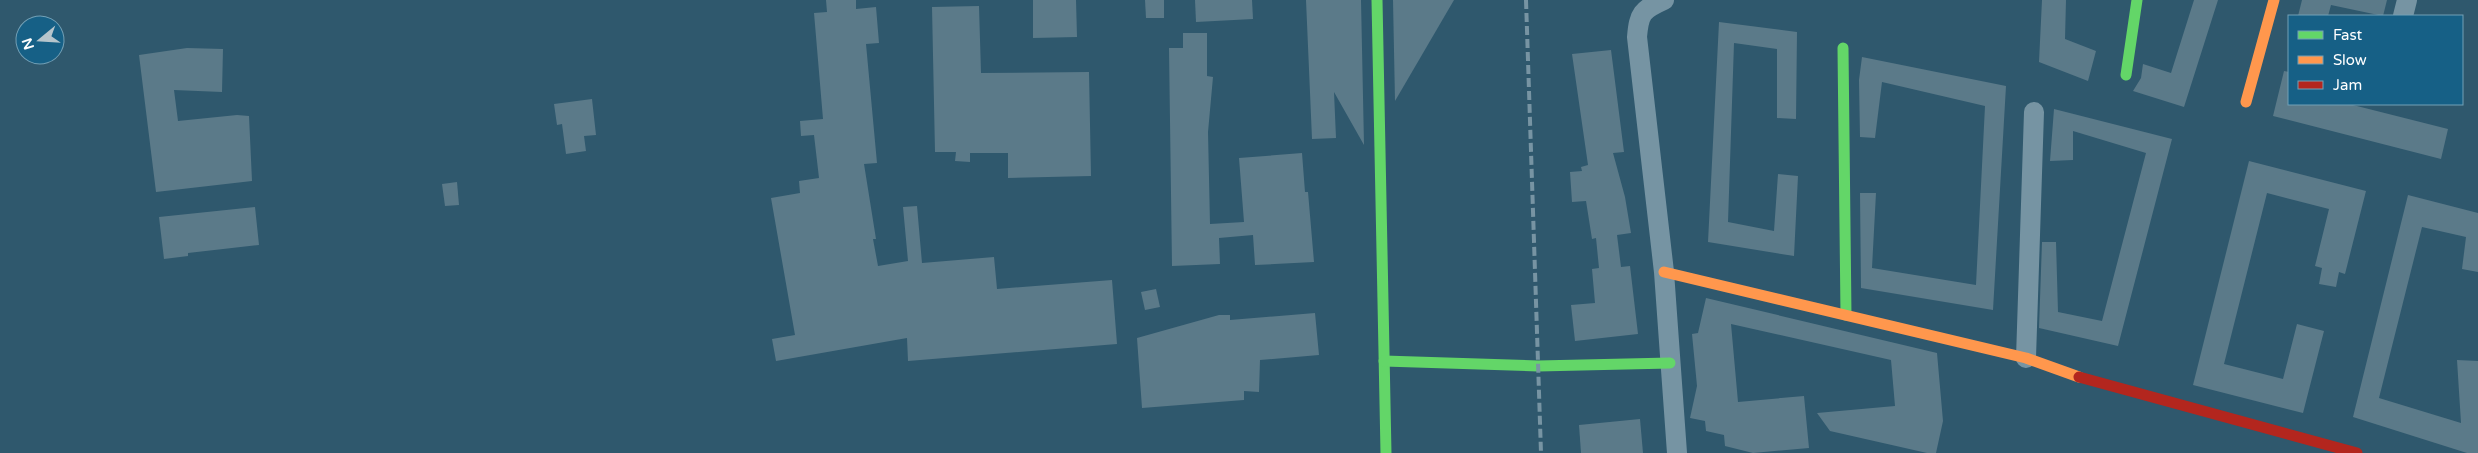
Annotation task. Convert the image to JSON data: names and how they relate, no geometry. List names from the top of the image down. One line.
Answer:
{"legend":["Fast","Slow","Jam"],"north":"left"}
